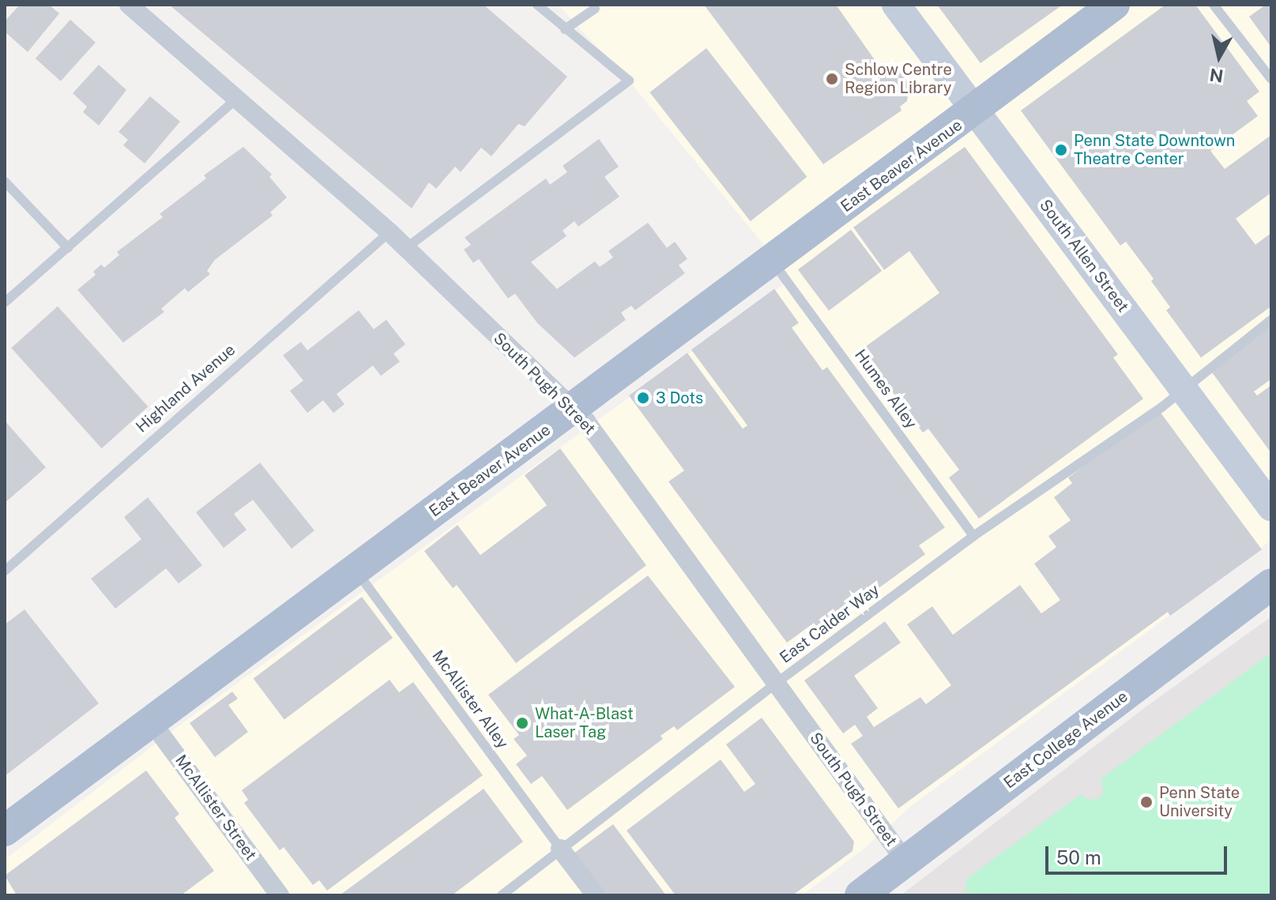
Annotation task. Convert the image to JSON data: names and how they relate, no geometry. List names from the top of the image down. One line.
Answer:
{"streets":{"main road":["East Beaver Avenue","East College Avenue"],"street":["South Allen Street","South Pugh Street","McAllister Street"],"lane":["Highland Avenue","Humes Alley","East Calder Way","McAllister Alley"]},"crossings":[["East Beaver Avenue","South Allen Street"],["East Beaver Avenue","South Pugh Street"],["East Beaver Avenue","Humes Alley"],["East Beaver Avenue","McAllister Alley"],["East Beaver Avenue","McAllister Street"],["South Allen Street","East Calder Way"],["South Pugh Street","Highland Avenue"],["South Pugh Street","East Calder Way"],["South Pugh Street","East College Avenue"],["Humes Alley","East Calder Way"],["East Calder Way","McAllister Alley"]],"places":["Schlow Centre Region Library","Penn State Downtown Theatre Center","3 Dots","What-A-Blast Laser Tag","Penn State University"],"scale_bar":"50 m","north":"bottom"}
